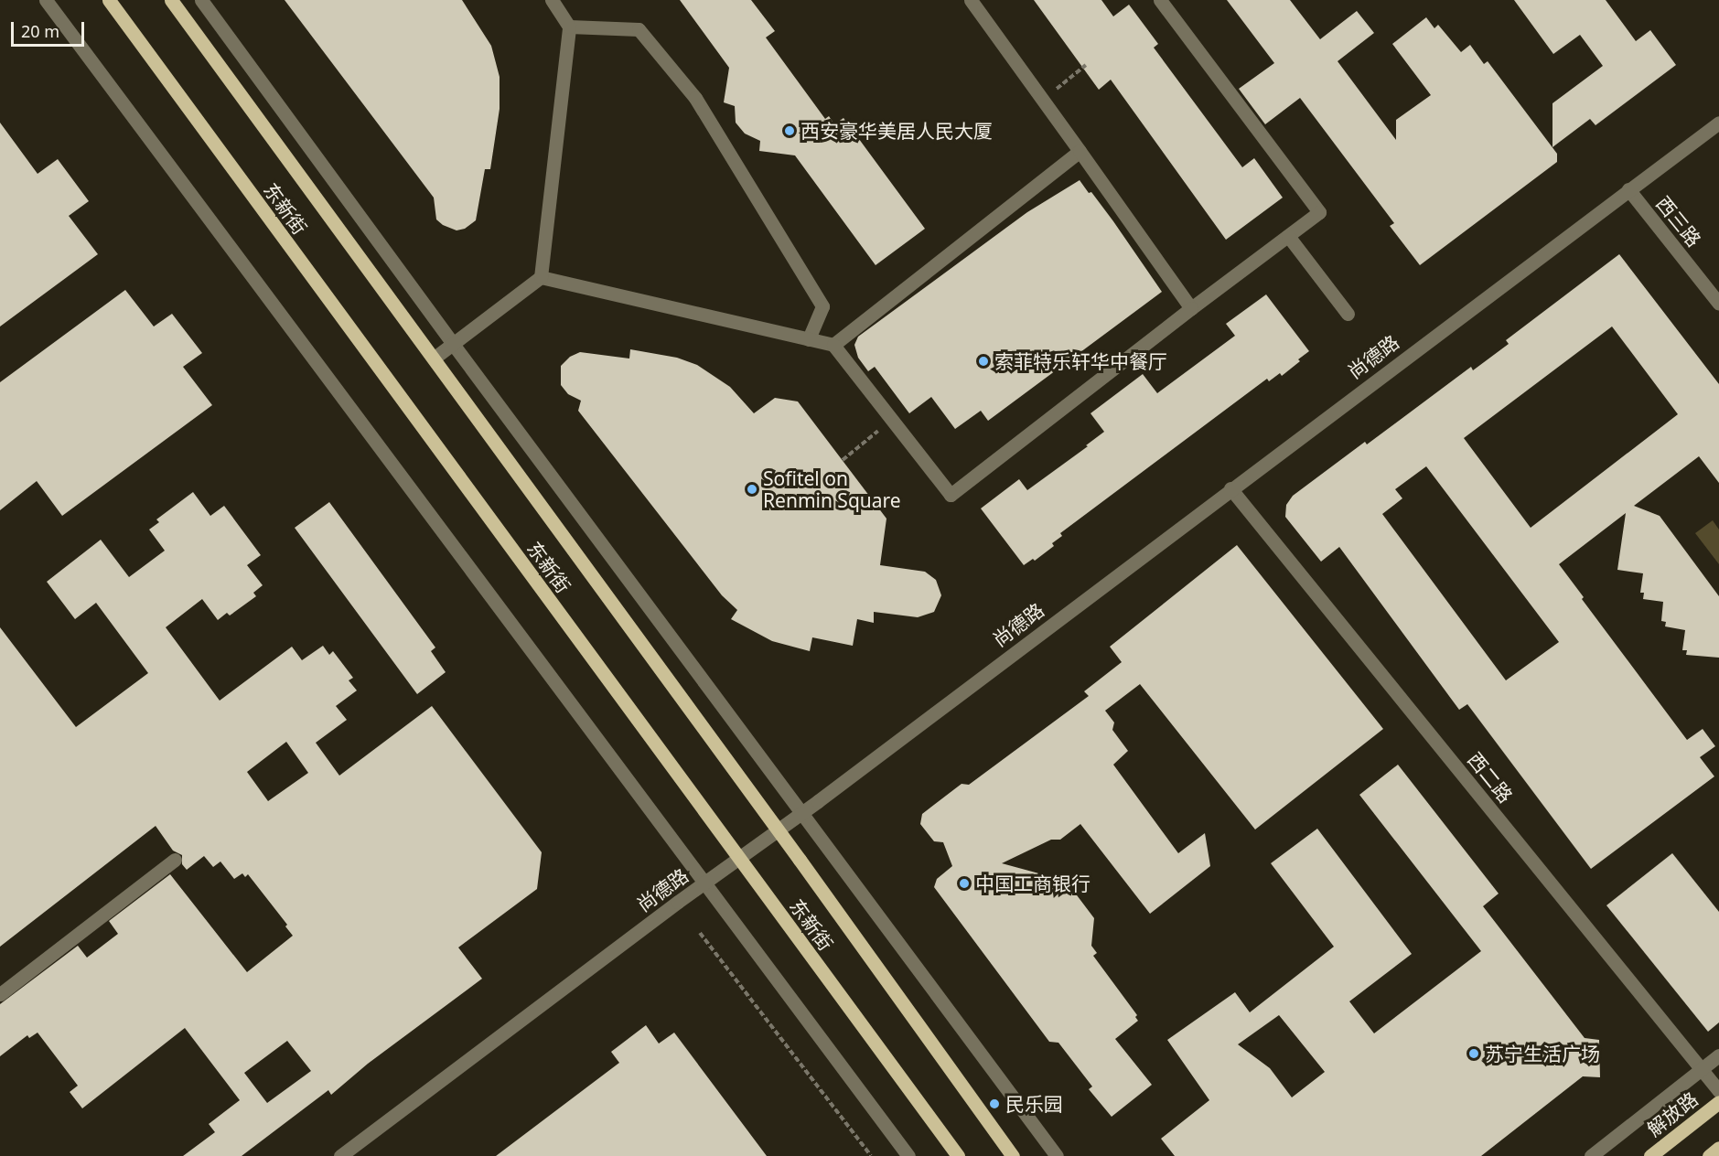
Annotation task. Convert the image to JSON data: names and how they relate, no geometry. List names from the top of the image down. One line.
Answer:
{"streets":{"main road":["东新街","解放路"],"street":["西三路","尚德路","西二路"]},"crossings":[["东新街","尚德路"],["西三路","尚德路"],["尚德路","西二路"]],"places":["西安豪华美居人民大厦","索菲特乐轩华中餐厅","Sofitel on Renmin Square","中国工商银行","苏宁生活广场","民乐园"],"scale_bar":"20 m"}
